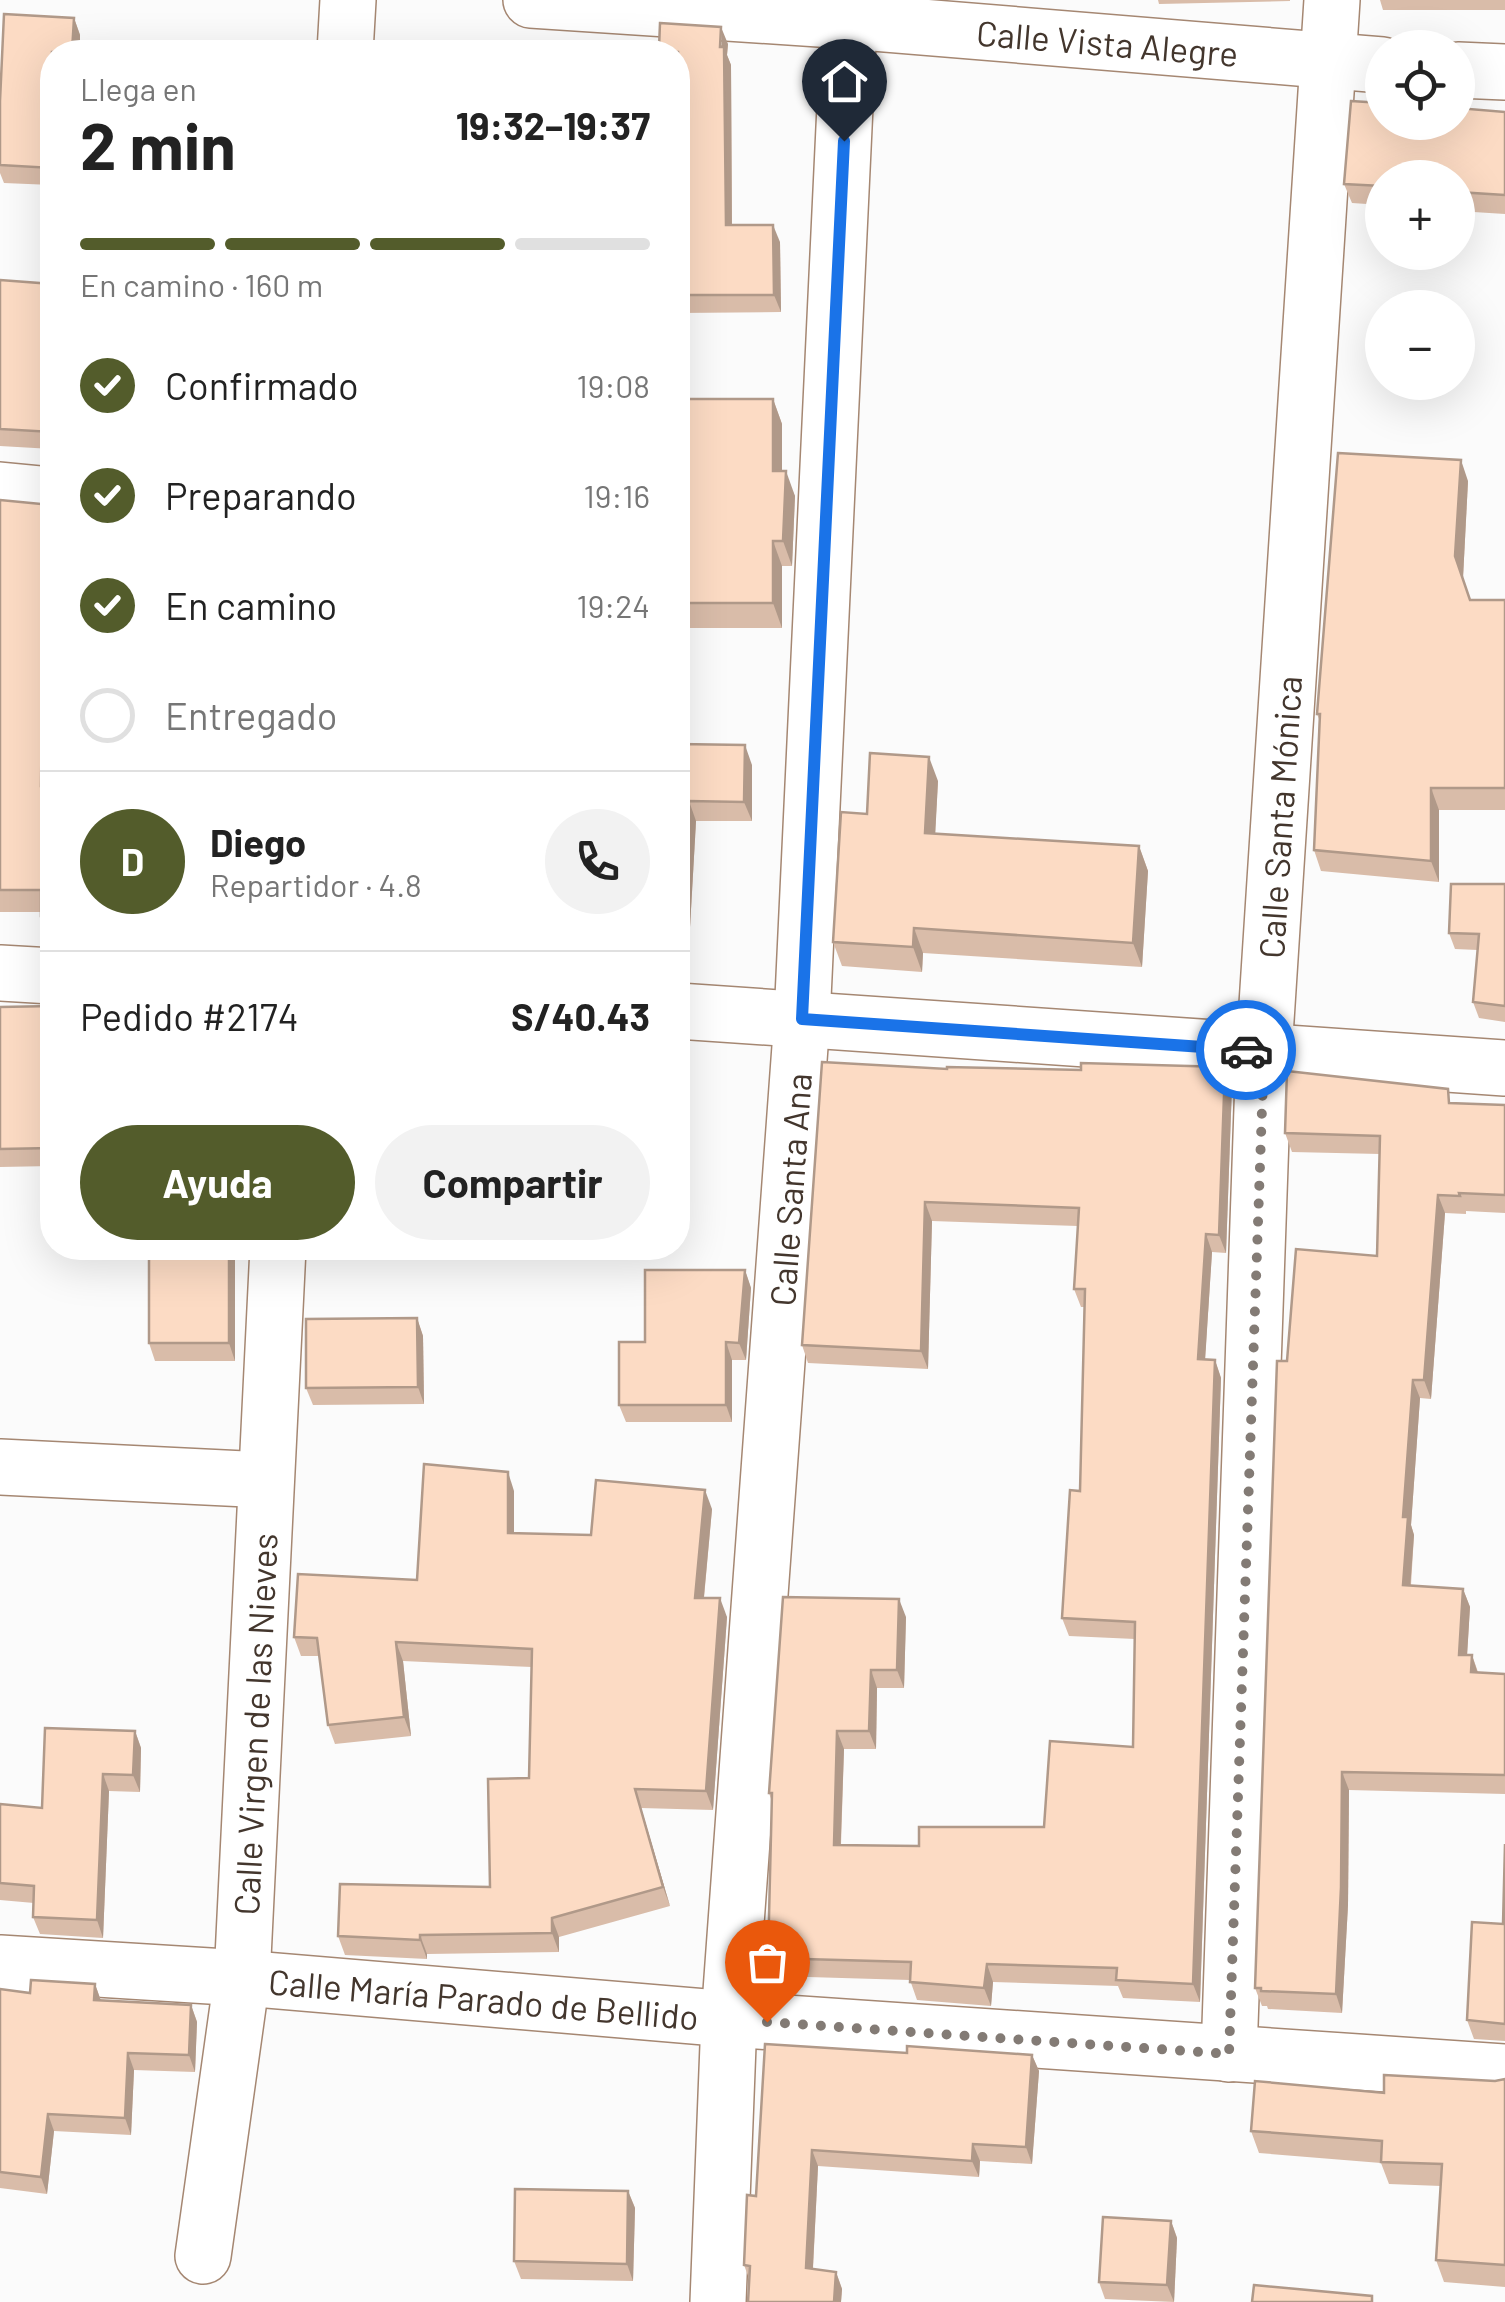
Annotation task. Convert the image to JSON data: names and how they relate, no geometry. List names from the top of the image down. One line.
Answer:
{"streets":{"street":["Calle Vista Alegre","Calle Santa Mónica","Calle Santa Ana","Calle Virgen de las Nieves","Calle María Parado de Bellido"]},"crossings":[["Calle Vista Alegre","Calle Santa Mónica"],["Calle Vista Alegre","Calle Santa Ana"],["Calle Santa Mónica","Calle María Parado de Bellido"],["Calle Santa Ana","Calle María Parado de Bellido"],["Calle Virgen de las Nieves","Calle María Parado de Bellido"]],"page":{"map_buttons":["+","−"],"heading":["2 min","Llega en","19:32–19:37"],"panel":["Diego","Repartidor · 4.8","Pedido #2174","S/40.43"],"bar":"En camino · 160 m","list":[["Confirmado","19:08"],["Preparando","19:16"],["En camino","19:24"],"Entregado"],"round":"D","buttons":["Ayuda","Compartir"]}}
